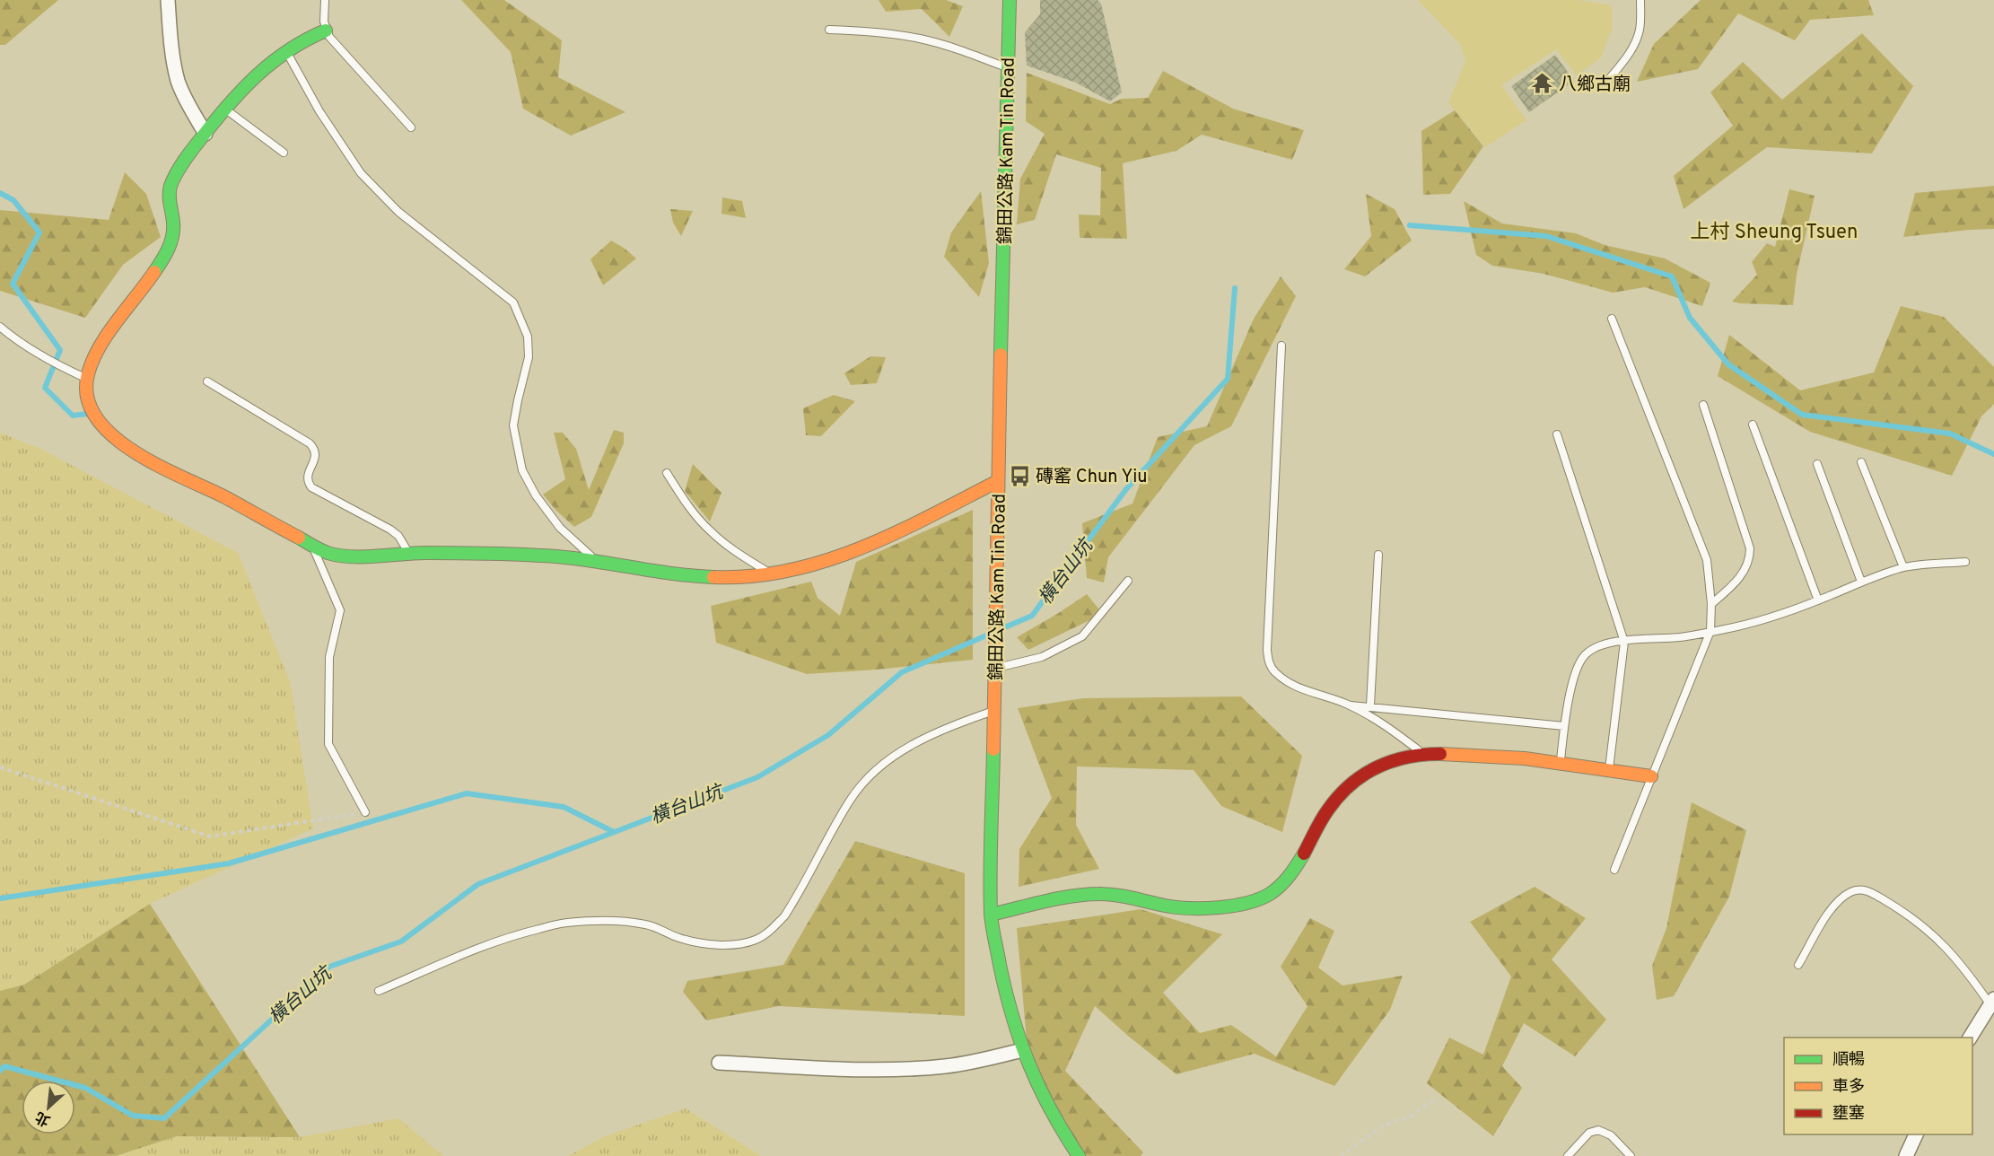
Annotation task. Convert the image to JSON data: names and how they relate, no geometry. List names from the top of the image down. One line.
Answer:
{"streets":{"street":["錦田公路 Kam Tin Road"]},"districts":["上村 Sheung Tsuen"],"water":["橫台山坑"],"places":{"temple":["八鄉古廟"],"bus stop":["磚窰 Chun Yiu"]},"legend":["順暢","車多","壅塞"],"north":"bottom left"}
